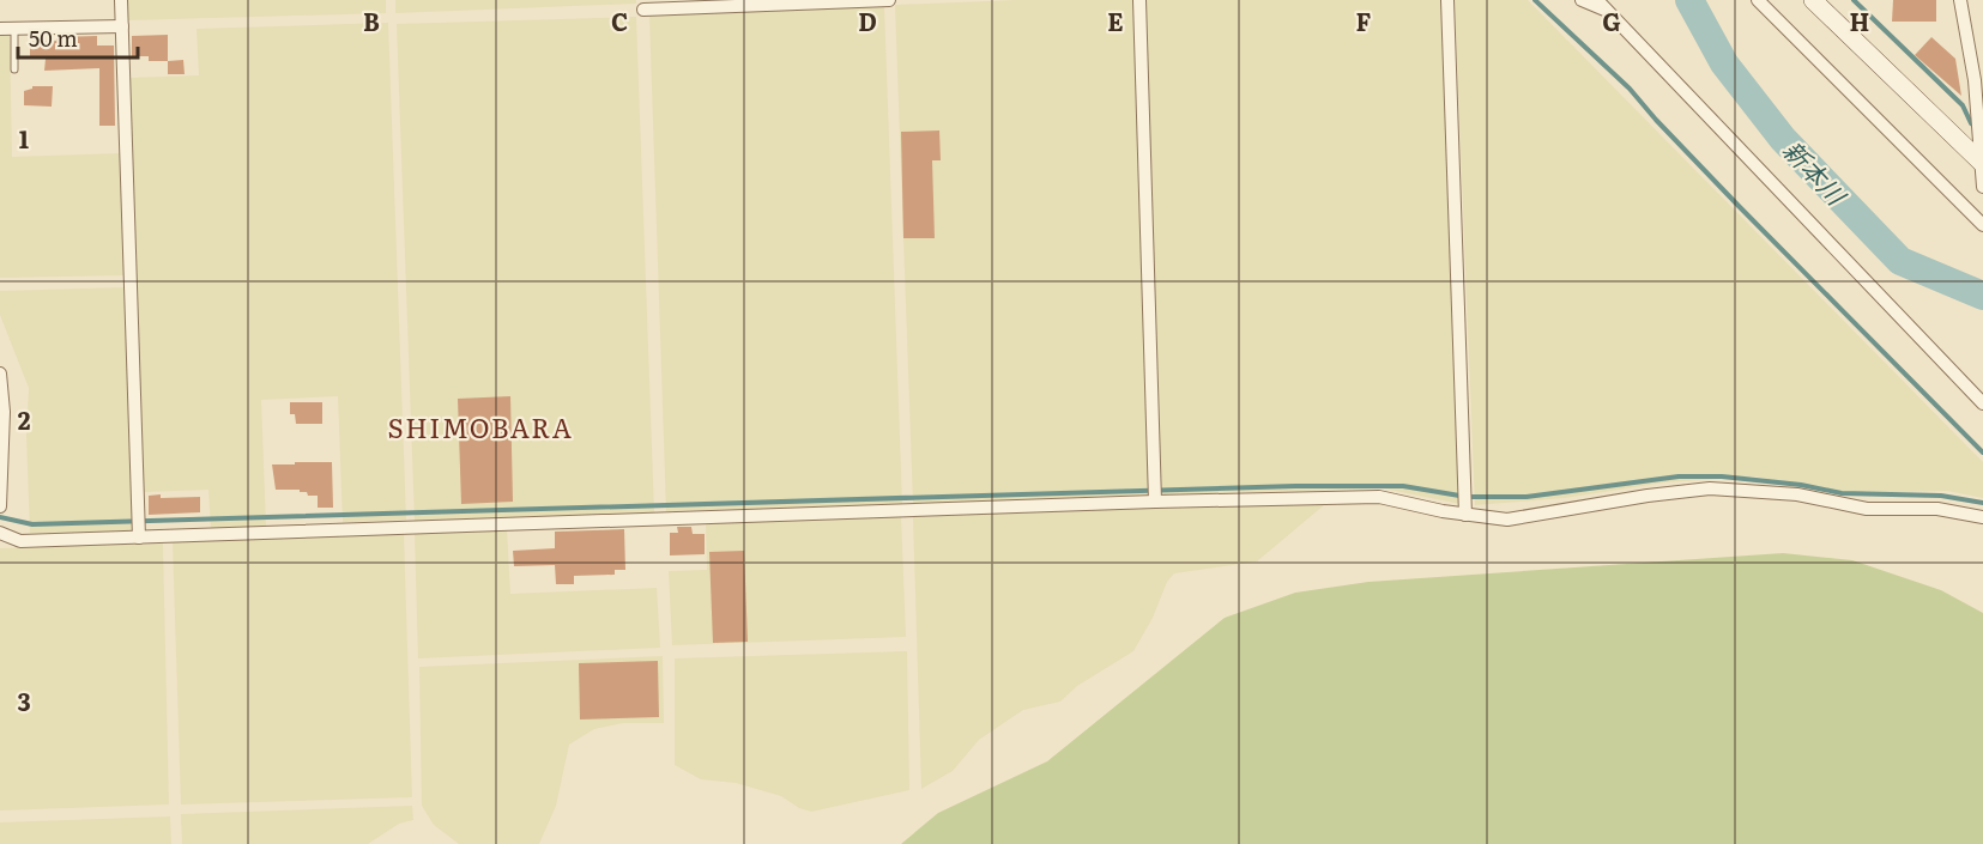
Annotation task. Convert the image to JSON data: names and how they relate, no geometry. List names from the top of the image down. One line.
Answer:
{"districts":["SHIMOBARA"],"water":["新本川"],"scale_bar":"50 m","grid":{"columns":["B","C","D","E","F","G","H"],"rows":["1","2","3"]}}
